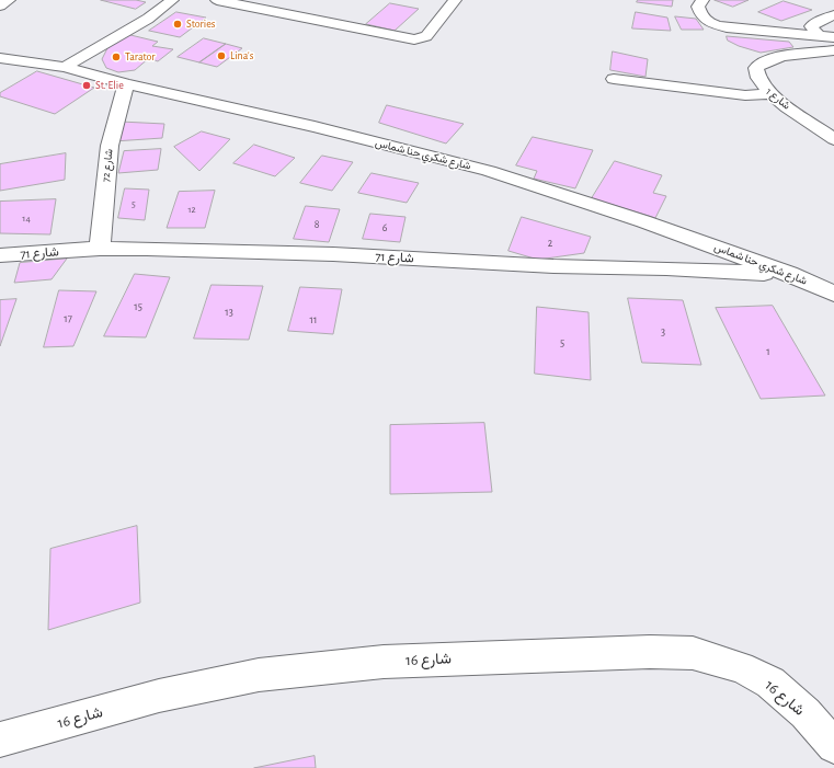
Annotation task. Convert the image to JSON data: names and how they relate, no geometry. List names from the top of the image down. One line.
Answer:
{"streets":{"street":["شارع 1","شارع شكري حنا شماس","شارع 72","شارع 71","شارع 16"]},"crossings":[["شارع شكري حنا شماس","شارع 72"],["شارع شكري حنا شماس","شارع 71"],["شارع 72","شارع 71"]],"places":["Stories","Lina's","Tarator","St. Elie"],"house_numbers":["5","12","14","8","6","2","15","13","17","11","3","5","1"]}
